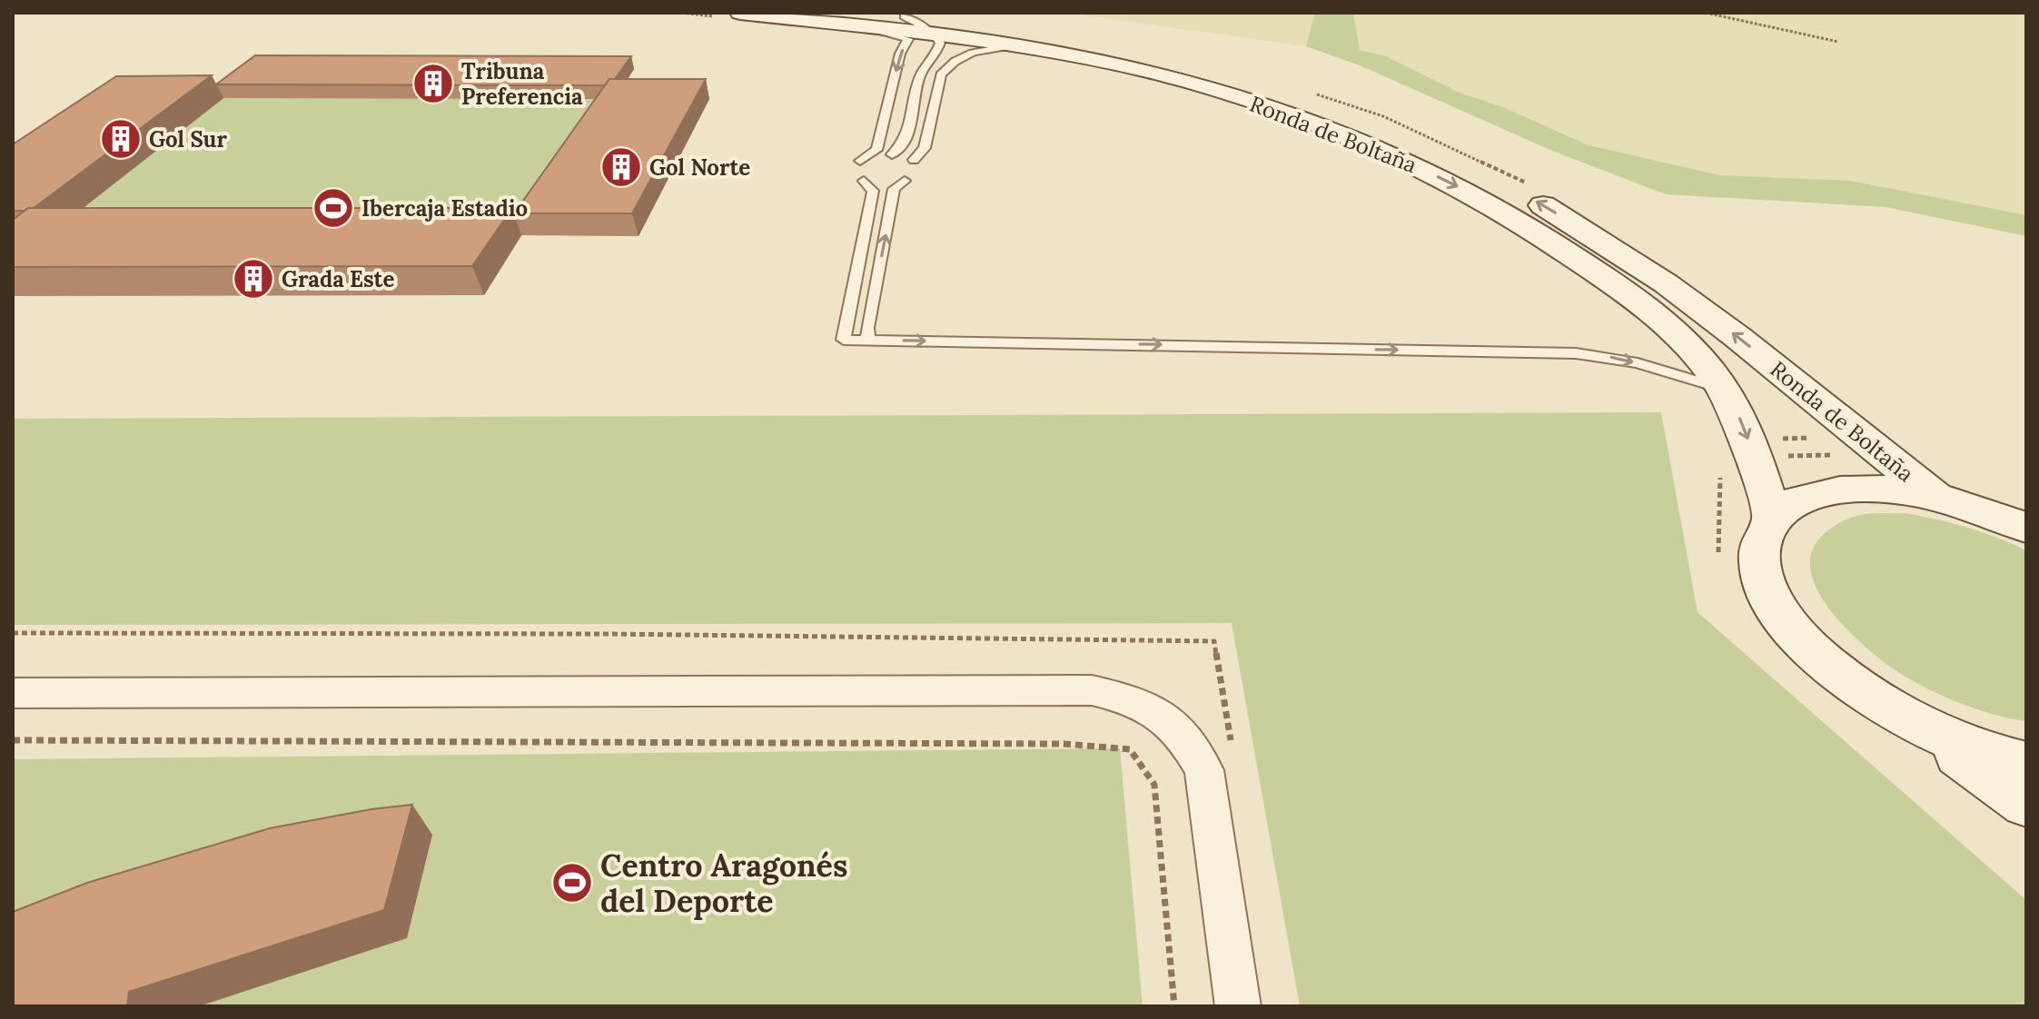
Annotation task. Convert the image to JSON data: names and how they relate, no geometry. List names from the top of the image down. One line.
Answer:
{"streets":{"main road":["Ronda de Boltaña"]},"places":{"building":["Tribuna Preferencia","Gol Sur","Gol Norte","Grada Este"],"sports":["Ibercaja Estadio","Centro Aragonés del Deporte"]}}
